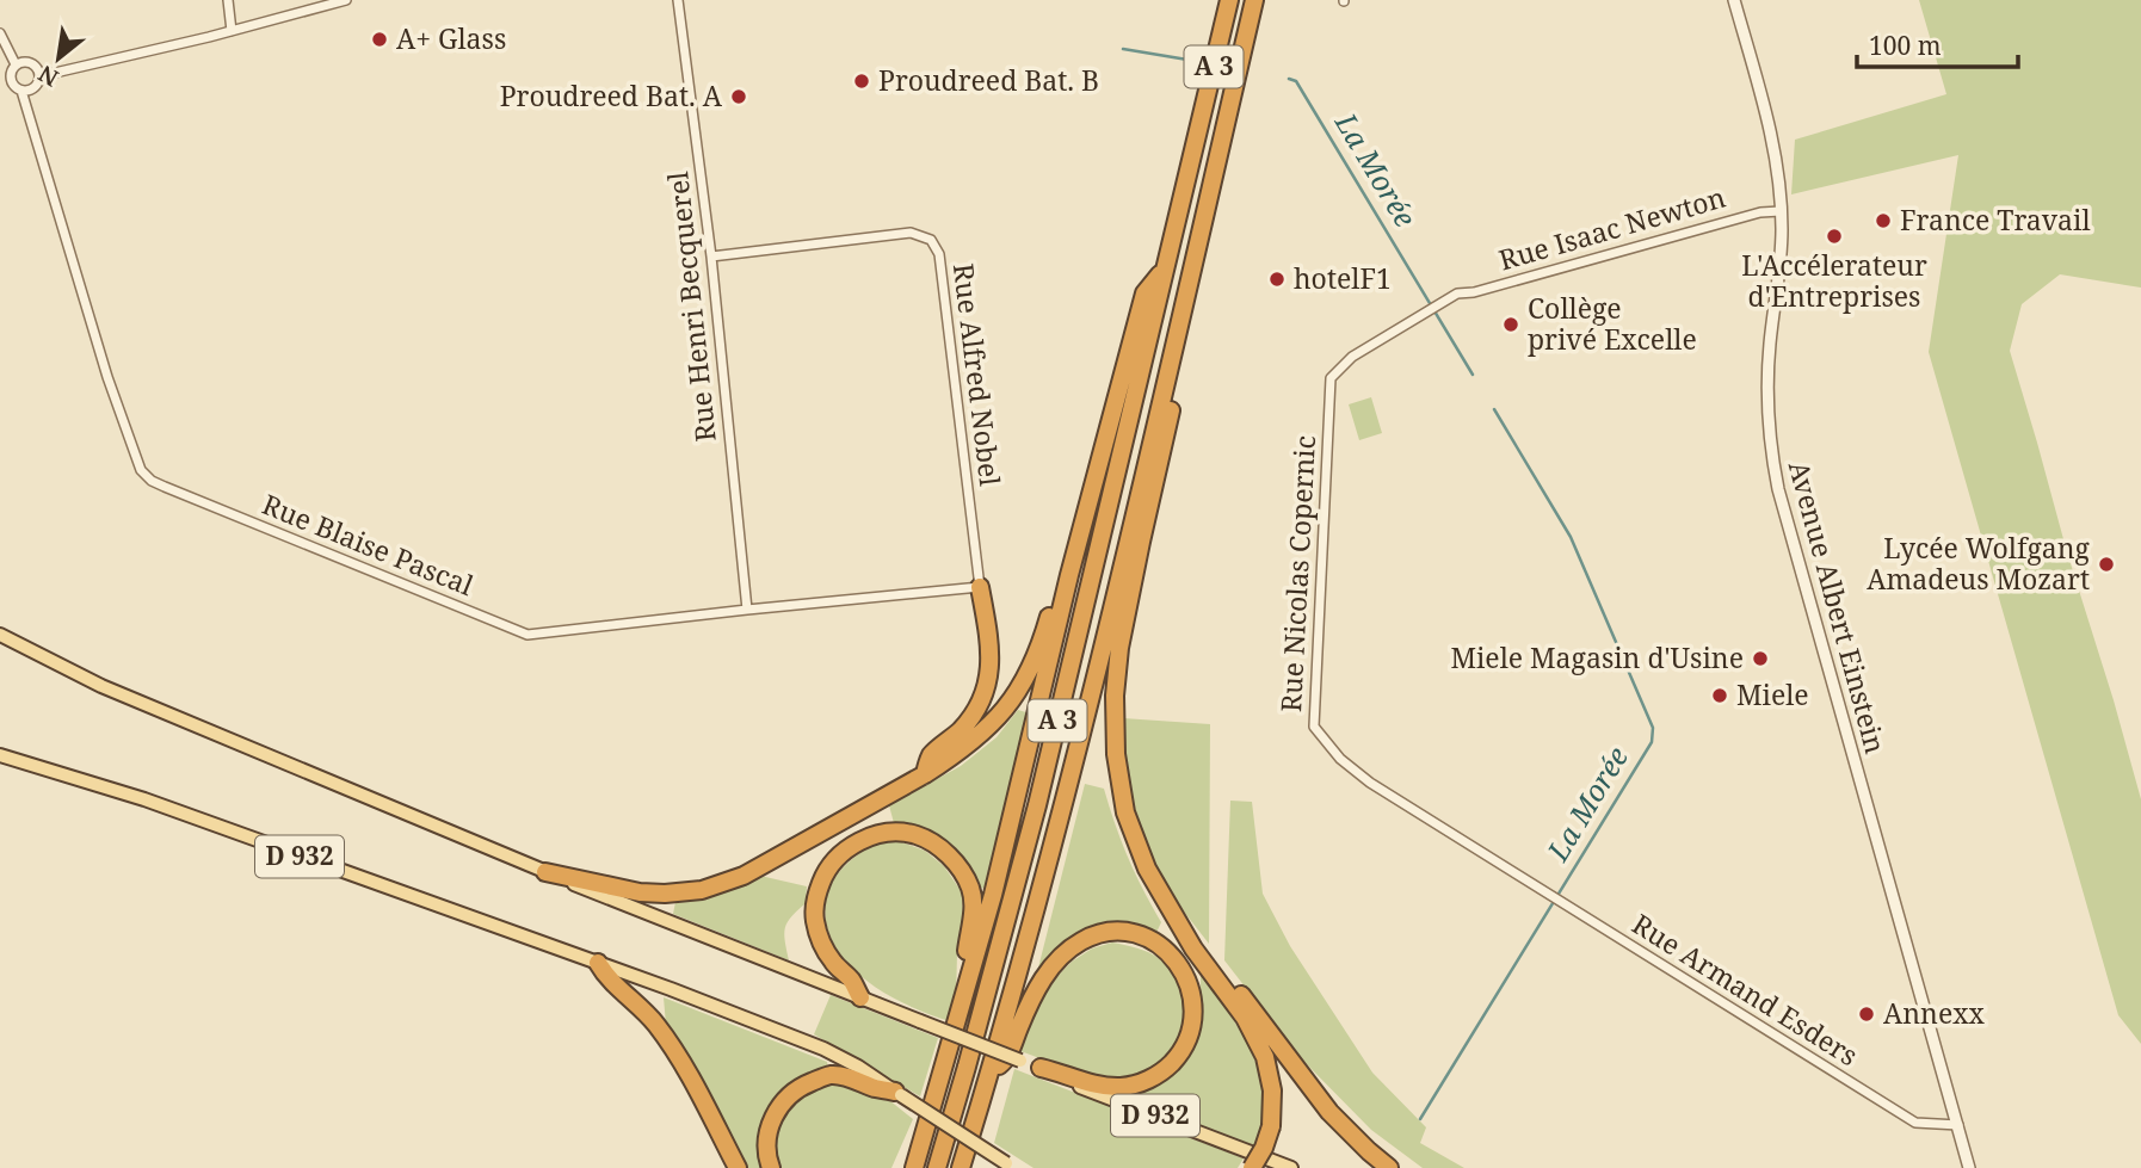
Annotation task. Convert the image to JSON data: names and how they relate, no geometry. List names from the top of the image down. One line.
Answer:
{"streets":{"highway":["A 3"],"main road":["D 932"],"street":["Rue Isaac Newton","Rue Henri Becquerel","Rue Alfred Nobel","Rue Blaise Pascal","Rue Nicolas Copernic","Avenue Albert Einstein","Rue Armand Esders"]},"crossings":[["Rue Isaac Newton","Rue Nicolas Copernic"],["Rue Isaac Newton","Avenue Albert Einstein"],["Rue Henri Becquerel","Rue Alfred Nobel"],["Rue Henri Becquerel","Rue Blaise Pascal"],["Rue Alfred Nobel","Rue Blaise Pascal"],["Rue Nicolas Copernic","Rue Armand Esders"],["Avenue Albert Einstein","Rue Armand Esders"]],"water":["La Morée"],"places":["A+ Glass","Proudreed Bat. B","Proudreed Bat. A","France Travail","L'Accélerateur d'Entreprises","hotelF1","Collège privé Excelle","Lycée Wolfgang Amadeus Mozart","Miele Magasin d'Usine","Miele","Annexx"],"scale_bar":"100 m","north":"bottom left"}
